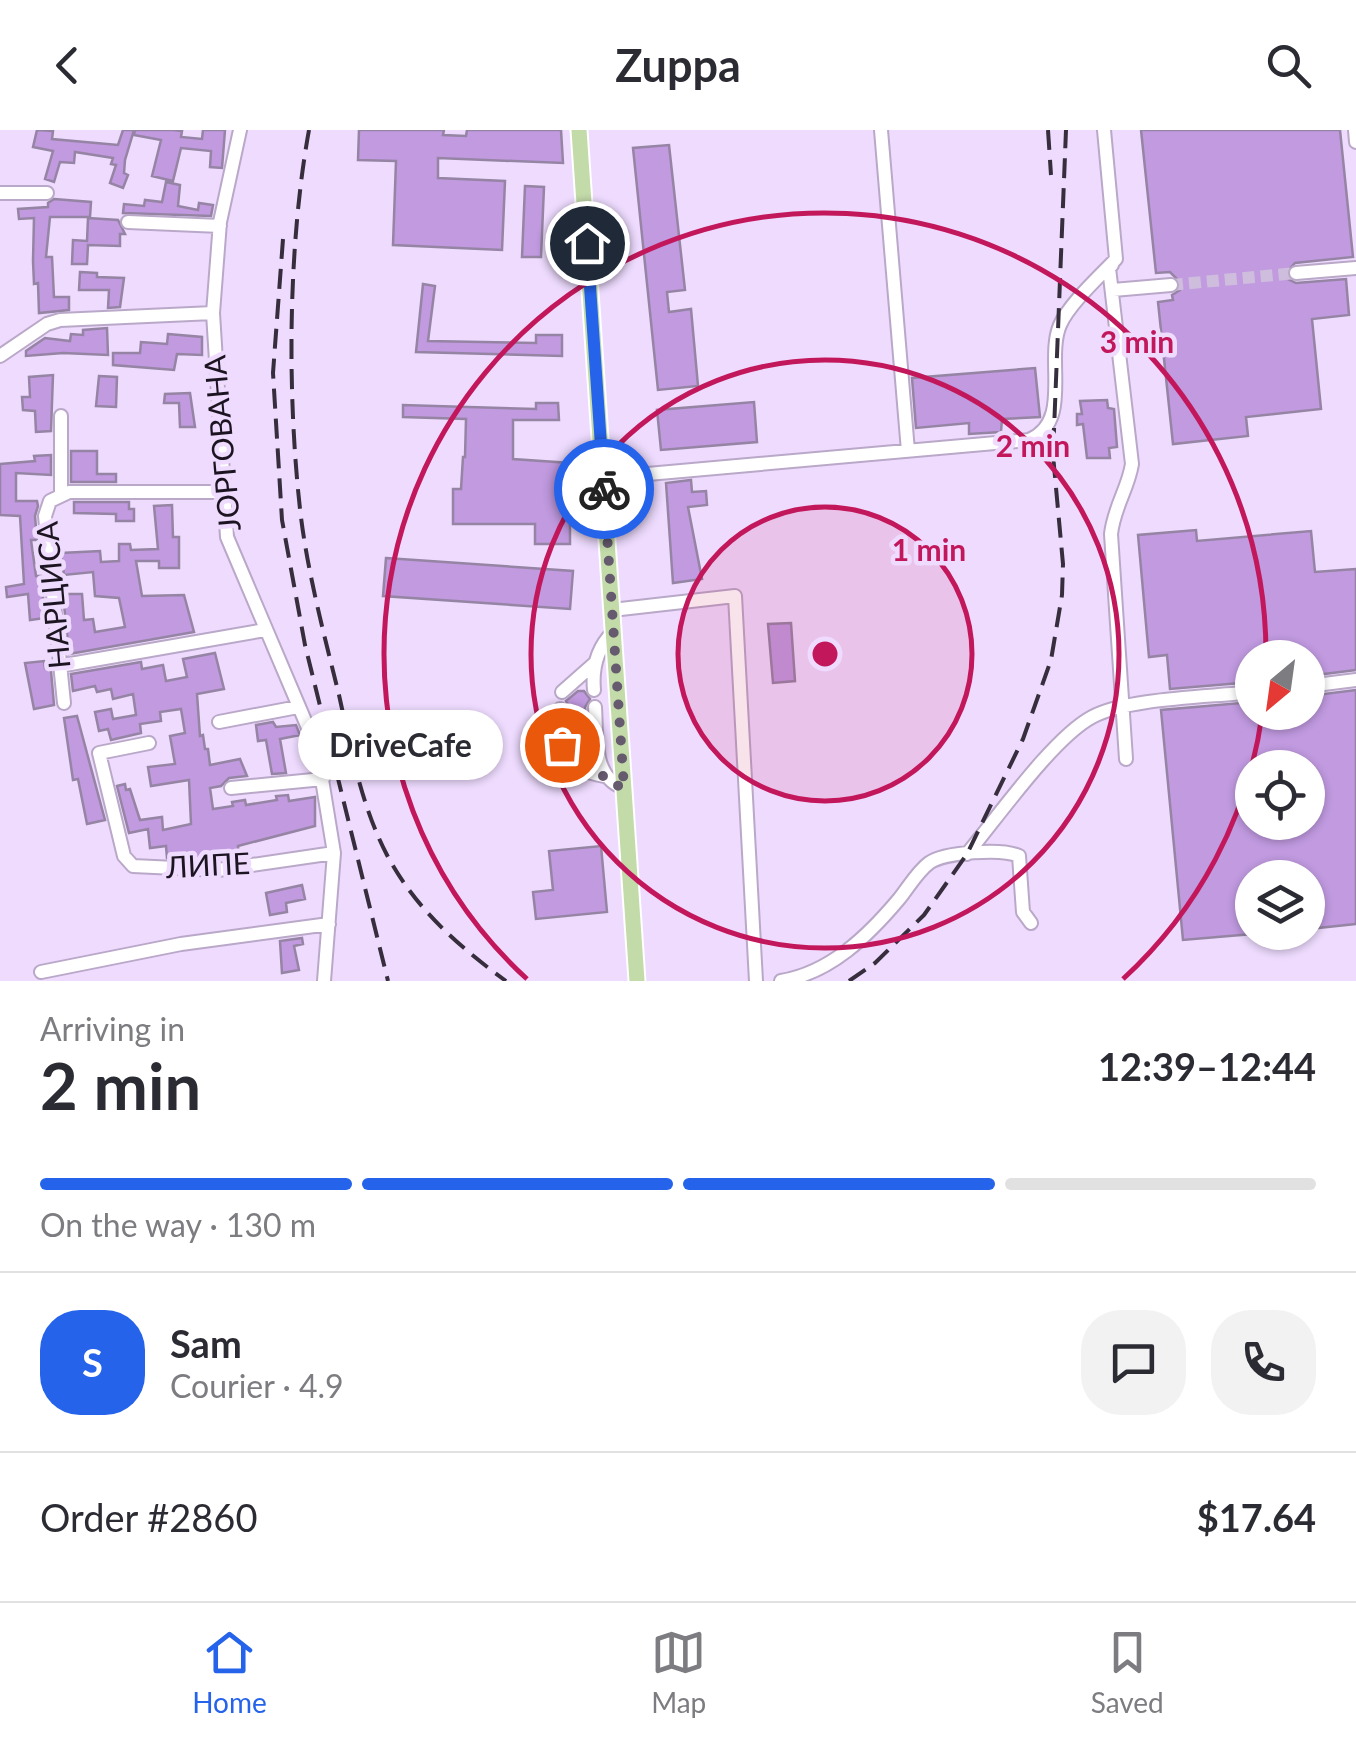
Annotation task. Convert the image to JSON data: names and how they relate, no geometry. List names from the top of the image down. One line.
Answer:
{"streets":{"street":["ЈОРГОВАНА","НАРЦИСА","ЛИПЕ"]},"crossings":[["ЈОРГОВАНА","НАРЦИСА"],["ЈОРГОВАНА","ЛИПЕ"]],"places":["DriveCafe"],"north":"bottom left","page":{"header":"Zuppa","bubble":"DriveCafe","heading":["2 min","Arriving in","12:39–12:44"],"panel":["Sam","Courier · 4.9","Order #2860","$17.64"],"bar":"On the way · 130 m","round":"S","tabs":["Home","Map","Saved"]},"rings":["3 min","2 min","1 min"]}
